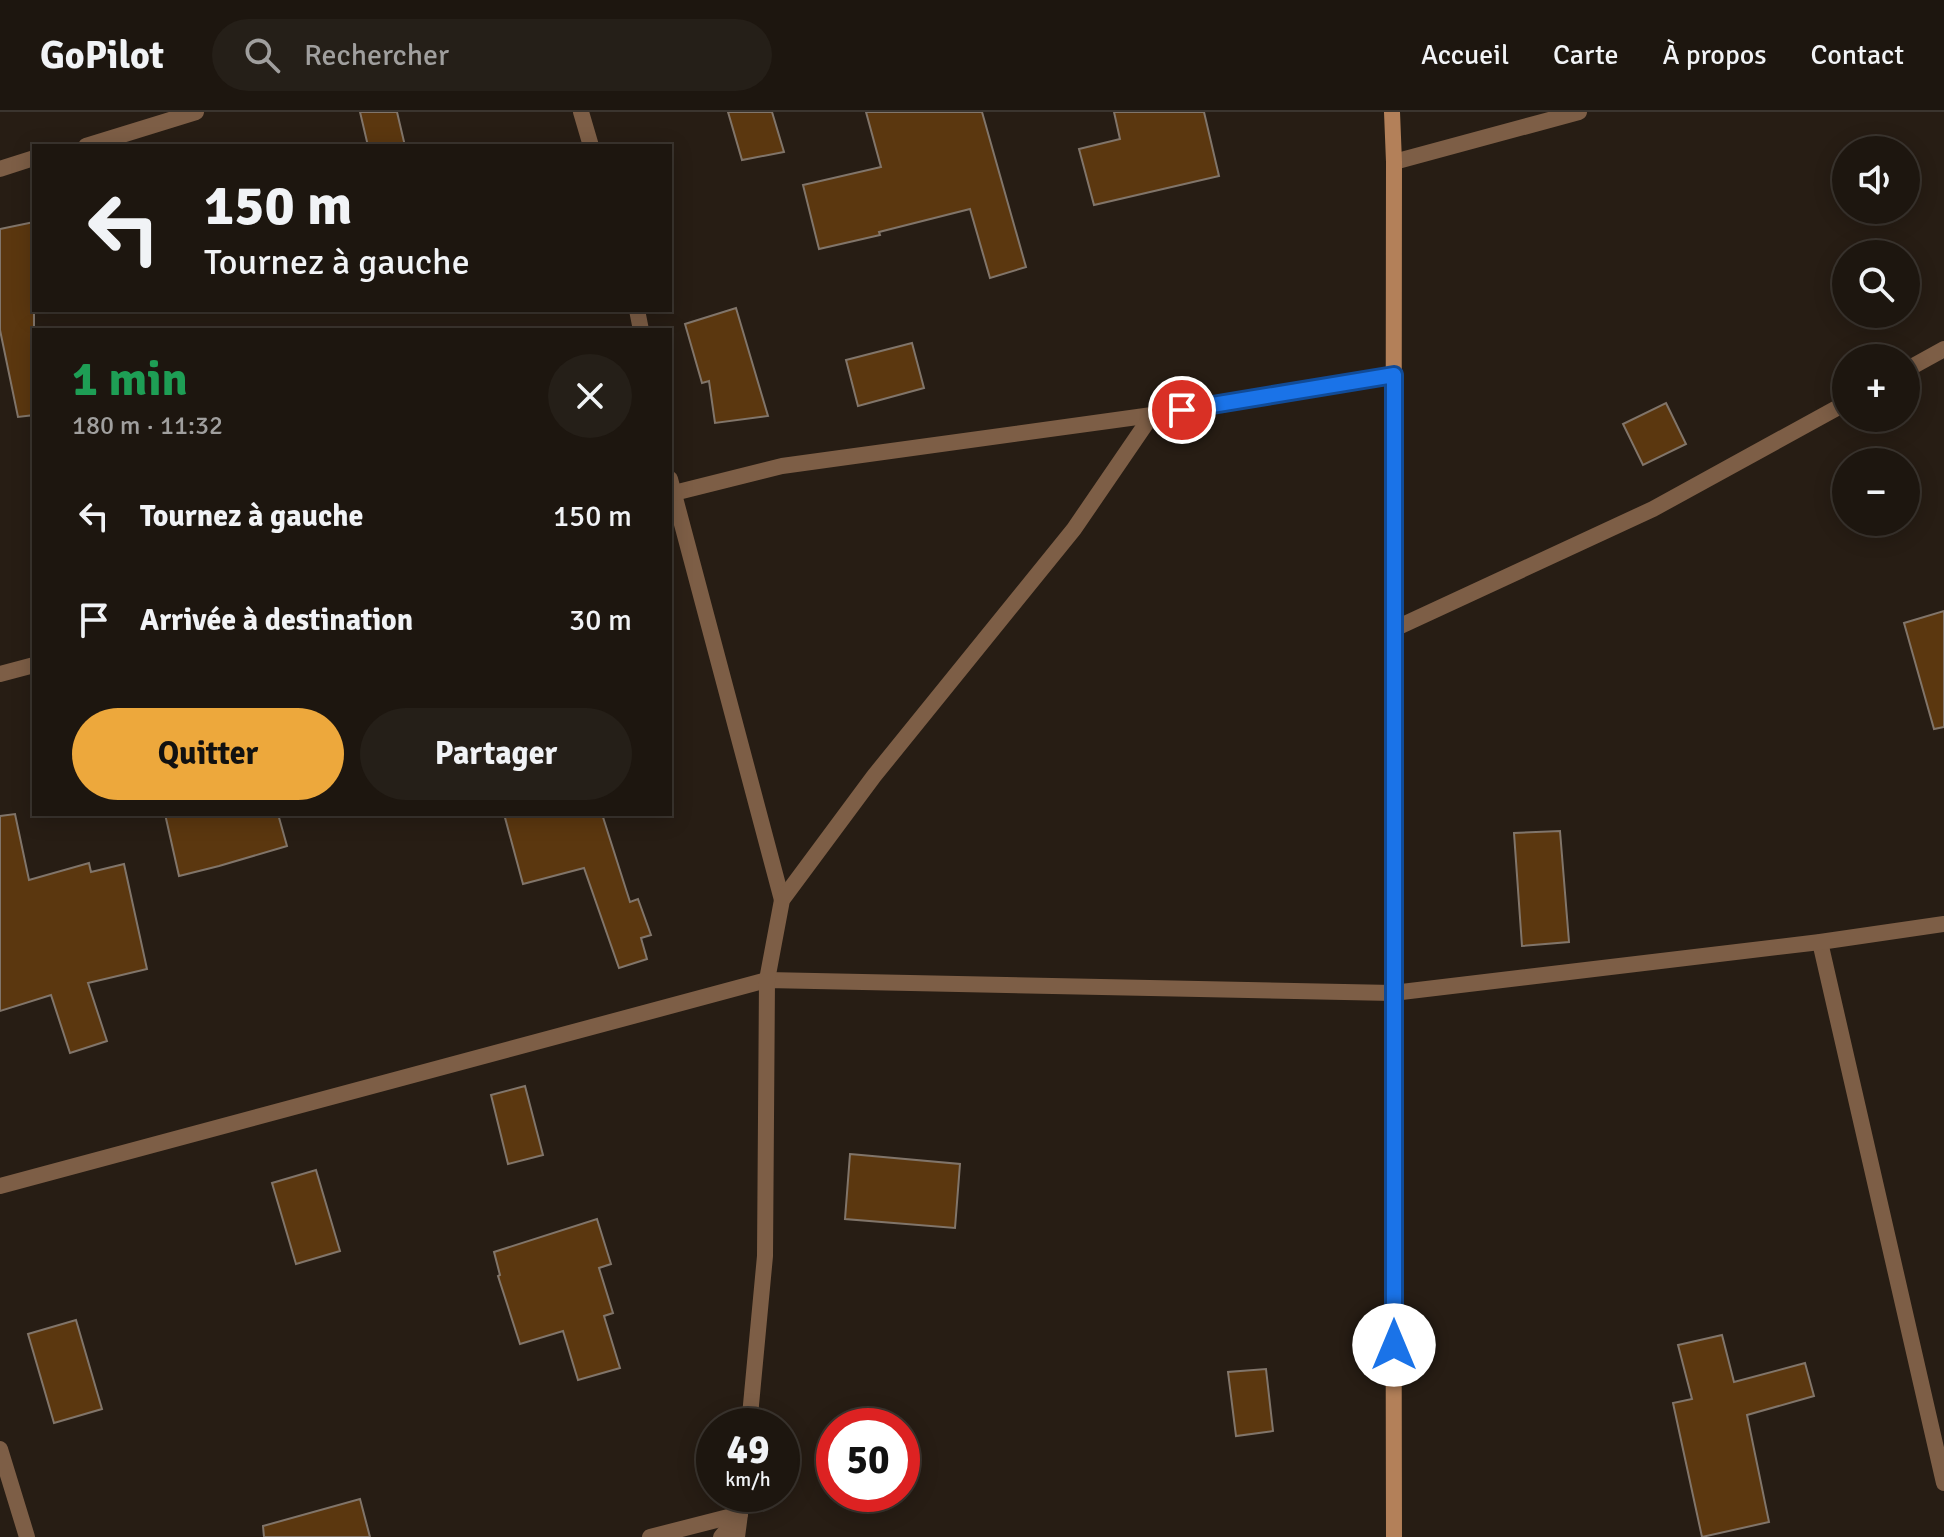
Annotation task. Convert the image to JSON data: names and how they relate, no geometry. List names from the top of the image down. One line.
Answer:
{"page":{"header":"GoPilot","search":"Rechercher","nav":["Accueil","Carte","À propos","Contact"],"map_buttons":["+","−"],"turn":["150 m","Tournez à gauche"],"heading":["1 min","180 m · 11:32"],"list":[{"name":"Tournez à gauche","value":"150 m"},{"name":"Arrivée à destination","value":"30 m"}],"buttons":["Quitter","Partager"],"speed":"49 km/h","limit":"50"}}
